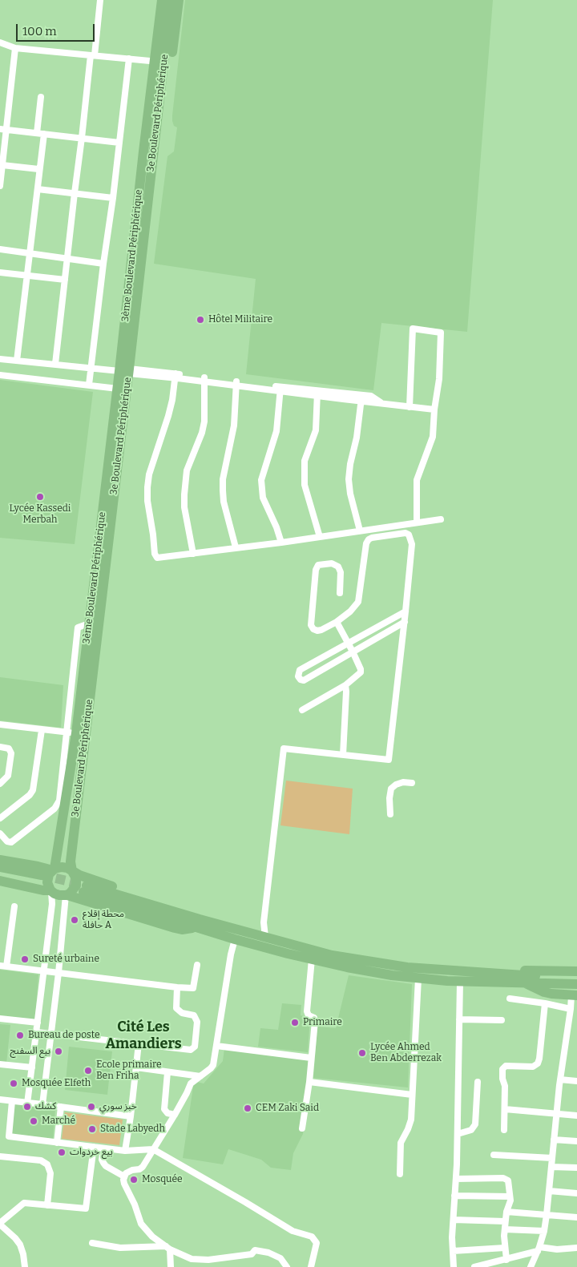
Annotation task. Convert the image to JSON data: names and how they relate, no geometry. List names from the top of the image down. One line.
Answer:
{"streets":{"highway":["3e Boulevard Périphérique","3ème Boulevard Périphérique"]},"crossings":[["3e Boulevard Périphérique","3ème Boulevard Périphérique"]],"districts":["Cité Les Amandiers"],"places":["Hôtel Militaire","Lycée Kassedi Merbah","محطة إقلاع حافلة A","Sureté urbaine","Primaire","Bureau de poste","بيع السفنج","Lycée Ahmed Ben Abderrezak","Ecole primaire Ben Friha","Mosquée Elfeth","كشك","خبز سوري","CEM Zaki Said","Marché","Stade Labyedh","بيع خردوات","Mosquée"],"scale_bar":"100 m"}
